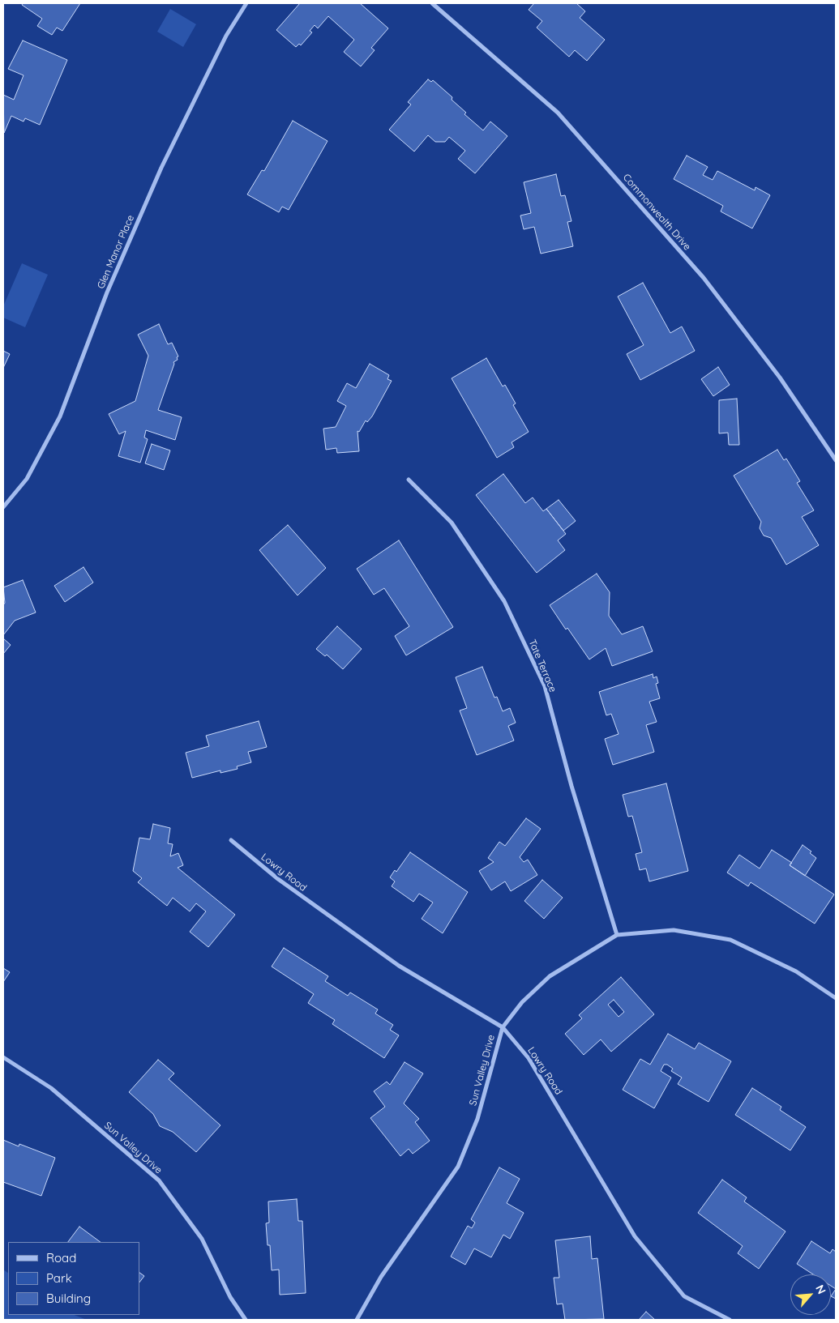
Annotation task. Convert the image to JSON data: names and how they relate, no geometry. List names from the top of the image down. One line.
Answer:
{"streets":{"street":["Commonwealth Drive","Glen Manor Place","Tate Terrace","Lowry Road","Sun Valley Drive"]},"crossings":[["Tate Terrace","Sun Valley Drive"],["Lowry Road","Sun Valley Drive"]],"legend":["Road","Park","Building"],"north":"top right"}
